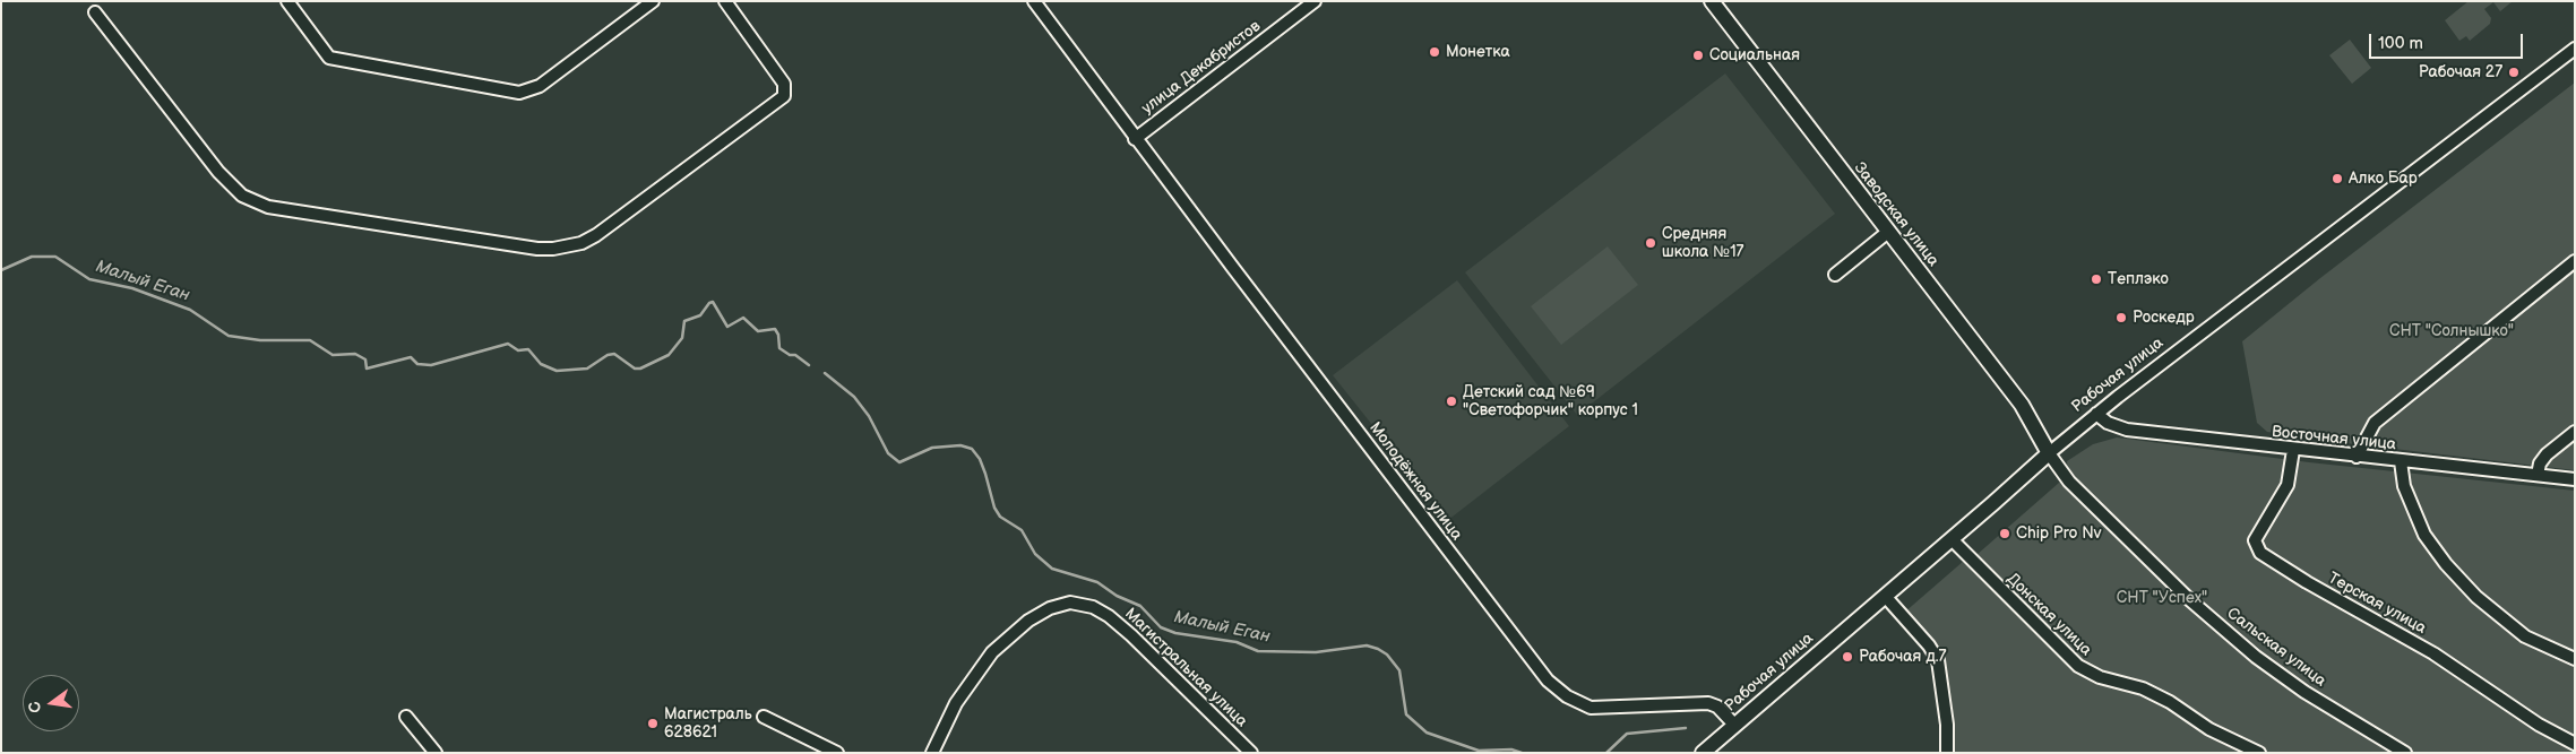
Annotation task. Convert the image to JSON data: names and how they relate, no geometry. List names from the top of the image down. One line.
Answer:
{"streets":{"street":["улица Декабристов","Заводская улица","Рабочая улица","Восточная улица","Молодёжная улица","Терская улица","Донская улица","Сальская улица","Магистральная улица"]},"crossings":[["улица Декабристов","Молодёжная улица"],["Заводская улица","Рабочая улица"],["Заводская улица","Сальская улица"],["Рабочая улица","Восточная улица"],["Рабочая улица","Молодёжная улица"],["Рабочая улица","Донская улица"],["Рабочая улица","Сальская улица"],["Восточная улица","Терская улица"]],"water":["Малый Еган"],"parks":["СНТ \"Солнышко\"","СНТ \"Успех\""],"places":["Монетка","Социальная","Рабочая 27","Алко Бар","Средняя школа №17","Теплэко","Роскедр","Детский сад №69 \"Светофорчик\" корпус 1","Chip Pro Nv","Рабочая д.7","Магистраль 628621"],"scale_bar":"100 m","north":"left"}
